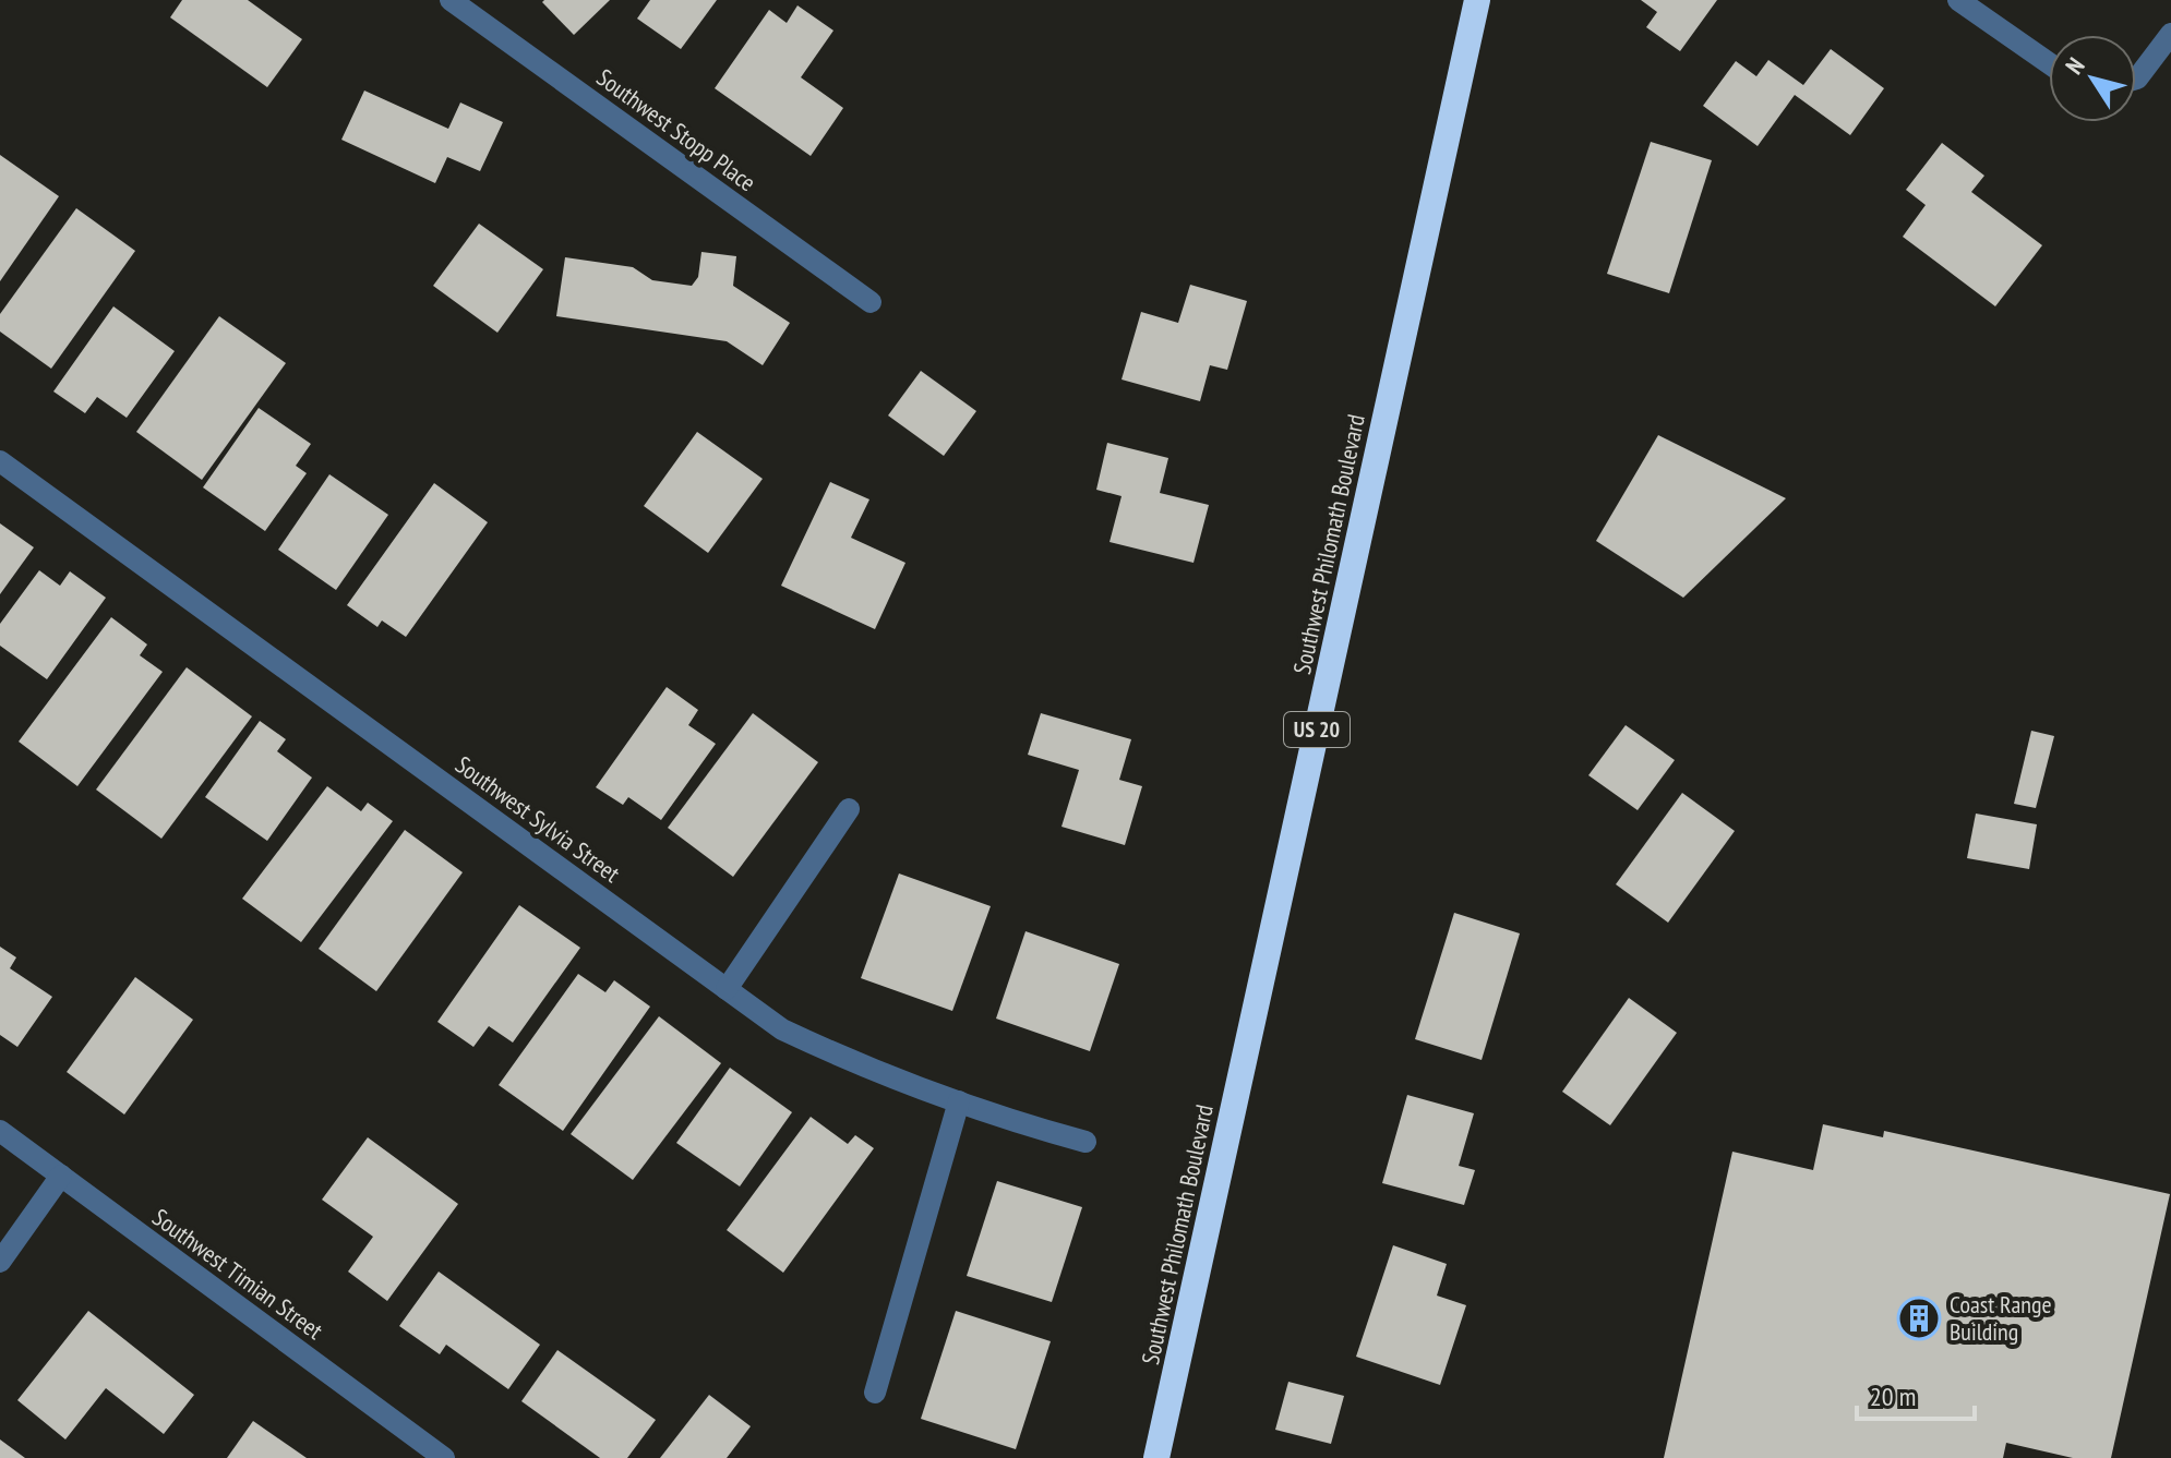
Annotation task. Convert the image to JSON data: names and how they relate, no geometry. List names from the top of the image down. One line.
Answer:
{"streets":{"highway":["Southwest Philomath Boulevard","US 20"],"street":["Southwest Stopp Place","Southwest Sylvia Street","Southwest Timian Street"]},"places":{"building":["Coast Range Building"]},"scale_bar":"20 m","north":"top left"}
